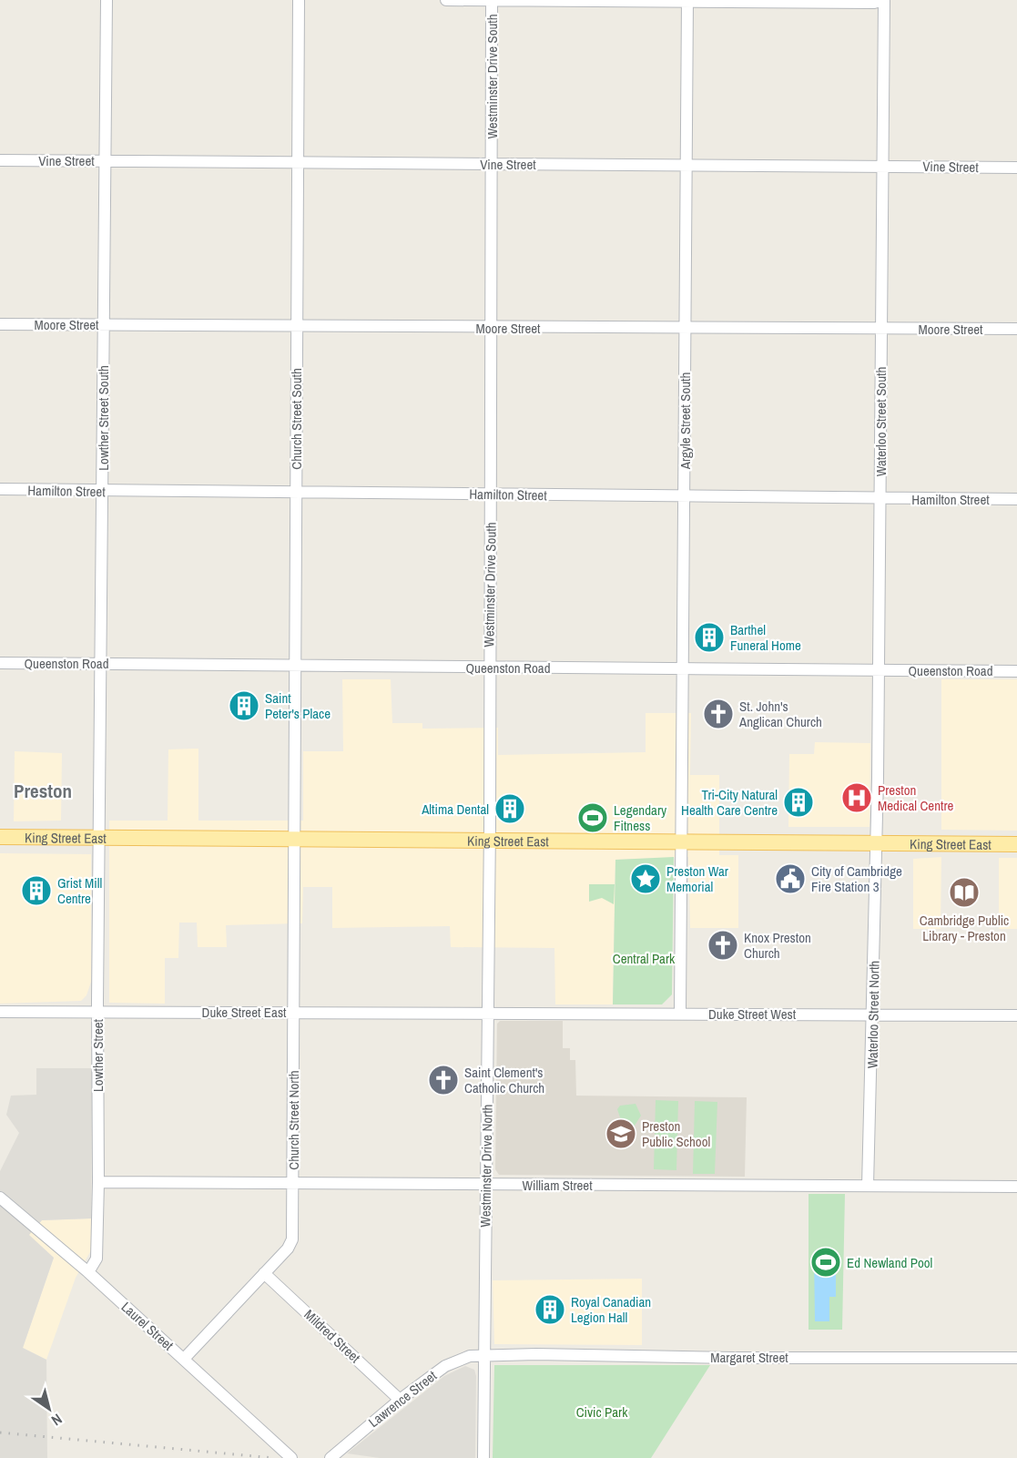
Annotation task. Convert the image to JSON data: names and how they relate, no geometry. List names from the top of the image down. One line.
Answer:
{"streets":{"main road":["King Street East"],"street":["Westminster Drive South","Vine Street","Moore Street","Lowther Street South","Church Street South","Argyle Street South","Waterloo Street South","Hamilton Street","Queenston Road","Duke Street East","Duke Street West","Waterloo Street North","Lowther Street","Church Street North","Westminster Drive North","William Street","Laurel Street","Mildred Street","Margaret Street","Lawrence Street"]},"crossings":[["Westminster Drive South","Vine Street"],["Westminster Drive South","Moore Street"],["Westminster Drive South","Hamilton Street"],["Westminster Drive South","Queenston Road"],["Westminster Drive South","King Street East"],["Westminster Drive South","Westminster Drive North"],["Vine Street","Lowther Street South"],["Vine Street","Church Street South"],["Vine Street","Argyle Street South"],["Vine Street","Waterloo Street South"],["Moore Street","Lowther Street South"],["Moore Street","Church Street South"],["Moore Street","Argyle Street South"],["Moore Street","Waterloo Street South"],["Lowther Street South","Hamilton Street"],["Lowther Street South","Queenston Road"],["Lowther Street South","King Street East"],["Lowther Street South","Lowther Street"],["Church Street South","Hamilton Street"],["Church Street South","Queenston Road"],["Church Street South","King Street East"],["Church Street South","Church Street North"],["Argyle Street South","Hamilton Street"],["Argyle Street South","Queenston Road"],["Argyle Street South","King Street East"],["Argyle Street South","Duke Street West"],["Waterloo Street South","Hamilton Street"],["Waterloo Street South","Queenston Road"],["Waterloo Street South","King Street East"],["Waterloo Street South","Waterloo Street North"],["King Street East","Waterloo Street North"],["King Street East","Lowther Street"],["King Street East","Church Street North"],["King Street East","Westminster Drive North"],["Duke Street East","Duke Street West"],["Duke Street East","Lowther Street"],["Duke Street East","Church Street North"],["Duke Street East","Westminster Drive North"],["Duke Street West","Waterloo Street North"],["Duke Street West","Westminster Drive North"],["Waterloo Street North","William Street"],["Lowther Street","William Street"],["Lowther Street","Laurel Street"],["Church Street North","William Street"],["Church Street North","Laurel Street"],["Church Street North","Mildred Street"],["Westminster Drive North","William Street"],["Westminster Drive North","Margaret Street"],["Westminster Drive North","Lawrence Street"],["Mildred Street","Lawrence Street"],["Margaret Street","Lawrence Street"]],"districts":["Preston"],"parks":["Central Park","Civic Park"],"places":{"building":["Barthel Funeral Home","Saint Peter's Place","Tri-City Natural Health Care Centre","Altima Dental","Grist Mill Centre","Royal Canadian Legion Hall"],"church":["St. John's Anglican Church","Knox Preston Church","Saint Clement's Catholic Church"],"hospital":["Preston Medical Centre"],"sports":["Legendary Fitness","Ed Newland Pool"],"place":["Preston War Memorial"],"public building":["City of Cambridge Fire Station 3"],"library":["Cambridge Public Library - Preston"],"school or university":["Preston Public School"]},"north":"bottom right"}
